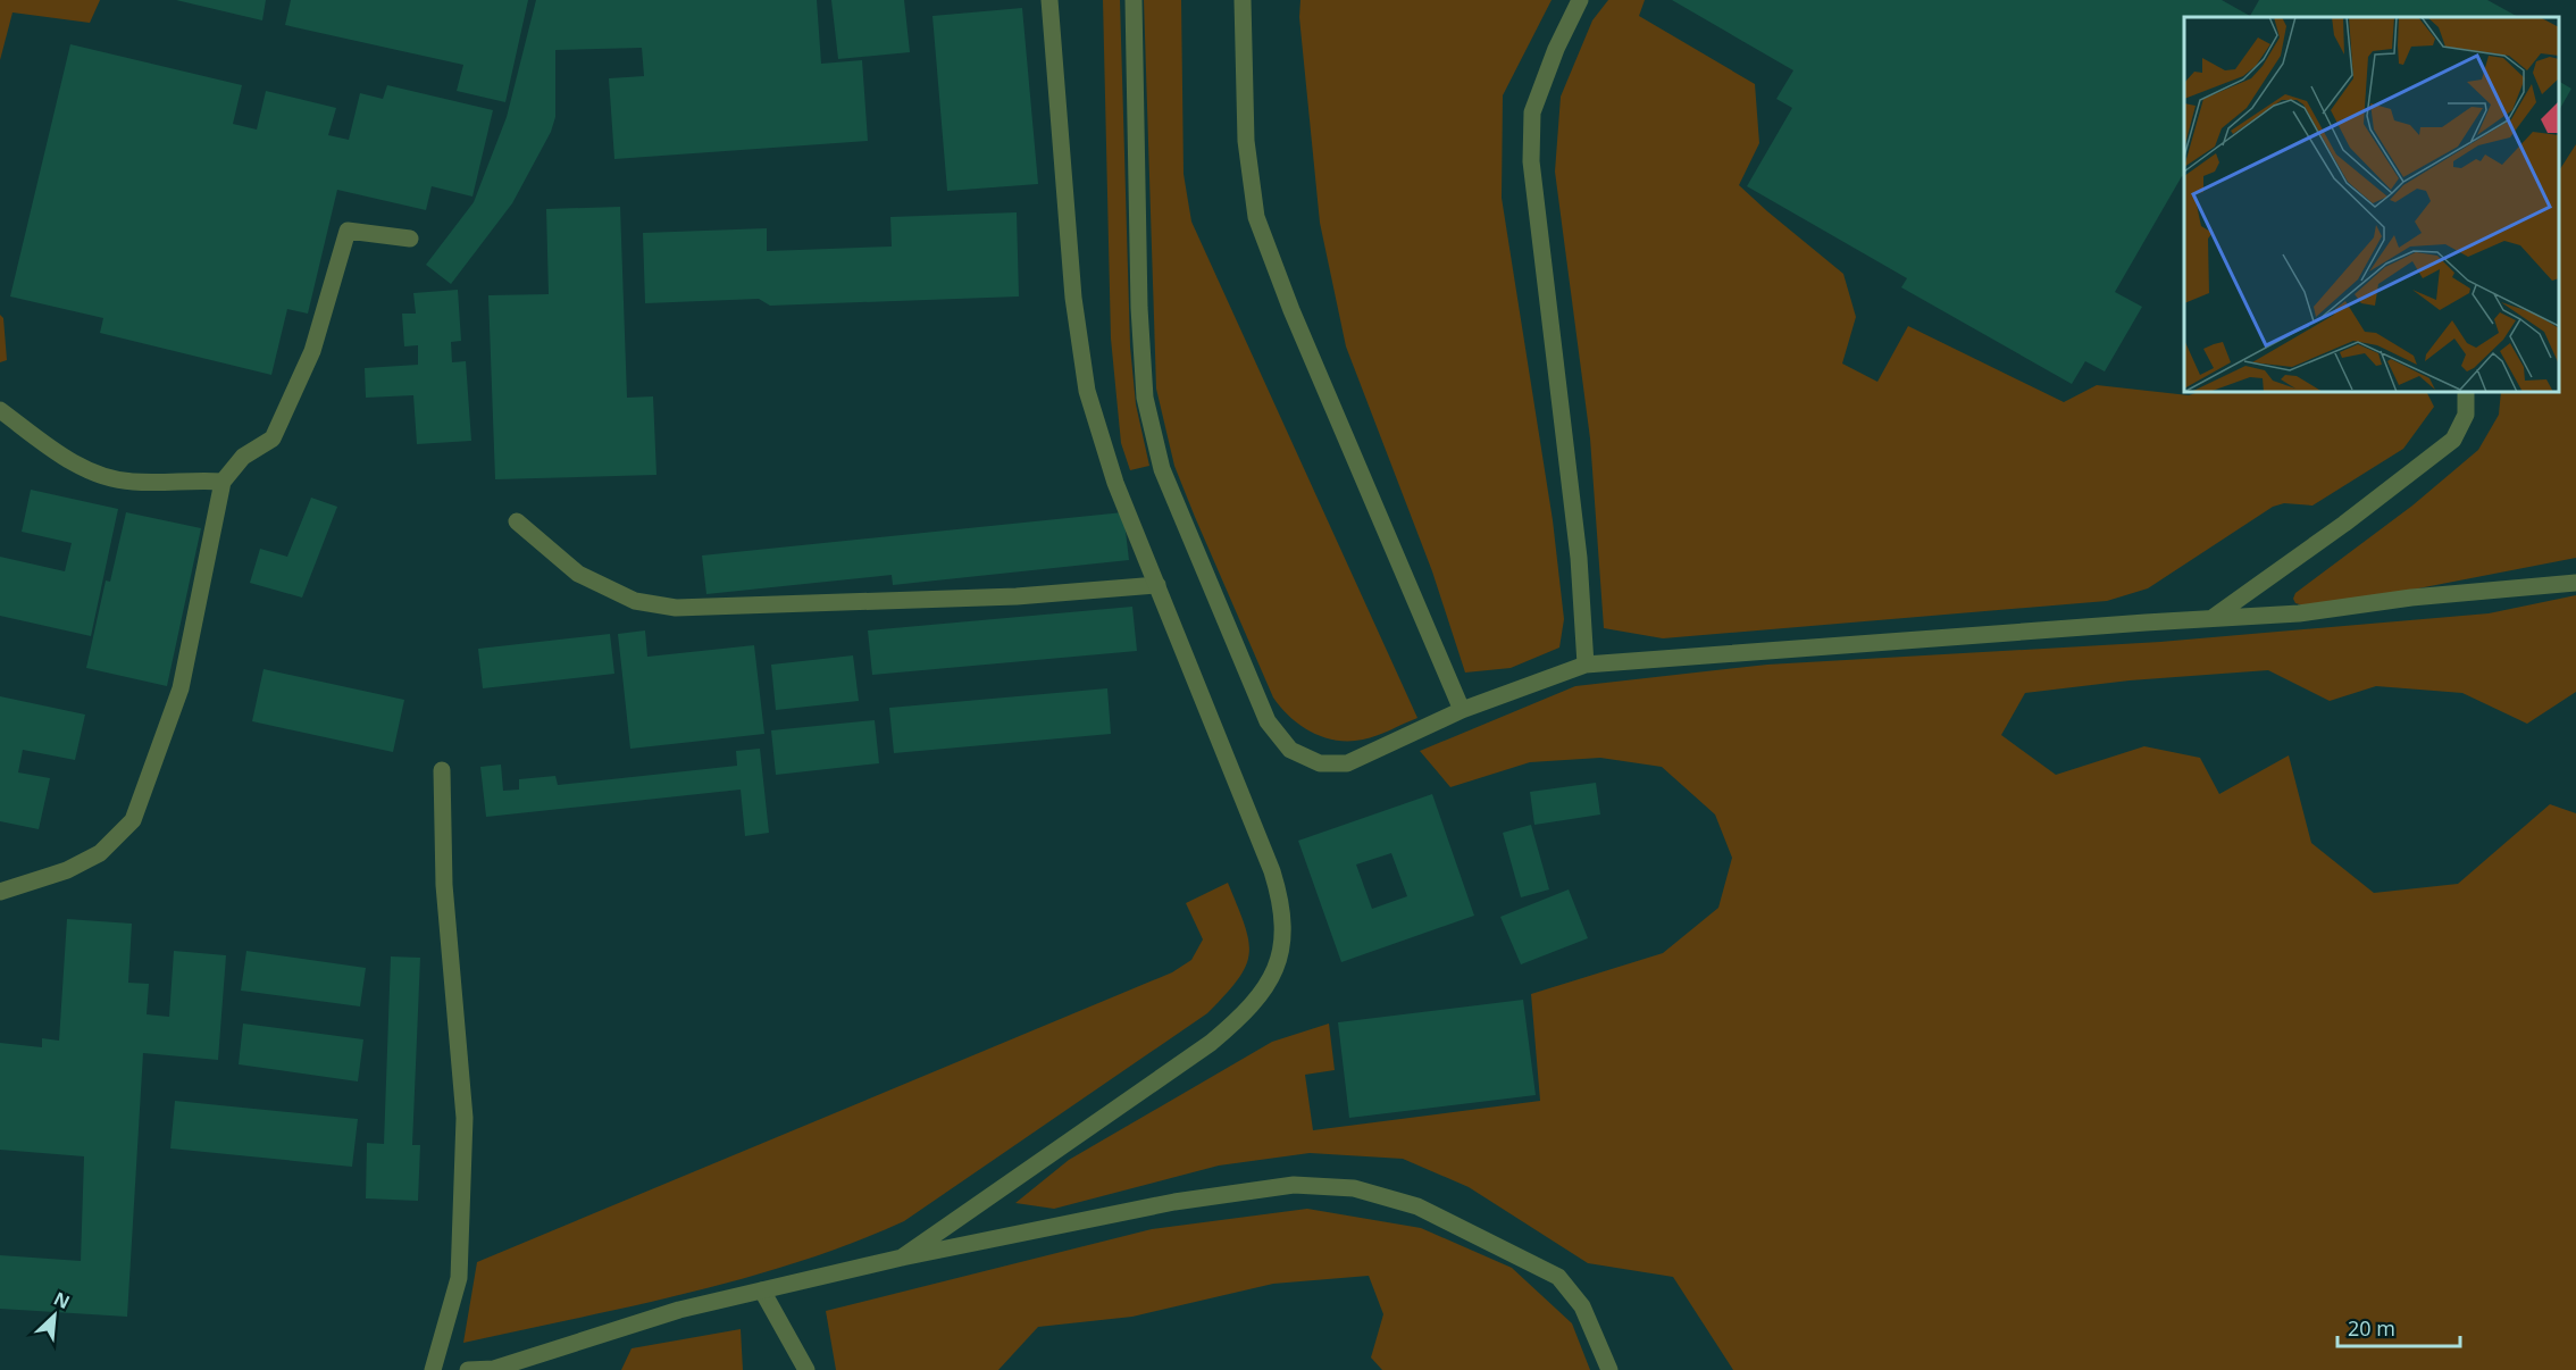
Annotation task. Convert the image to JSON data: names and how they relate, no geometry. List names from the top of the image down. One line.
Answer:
{"scale_bar":"20 m","north":"top right"}
